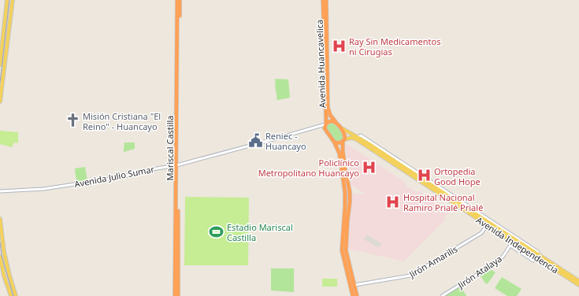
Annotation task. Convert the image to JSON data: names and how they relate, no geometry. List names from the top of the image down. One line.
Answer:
{"streets":{"highway":["Avenida Huancavelica","Mariscal Castilla"],"main road":["Avenida Independencia"],"street":["Avenida Julio Sumar","Jirón Amarilis","Jirón Atalaya"]},"crossings":[["Avenida Huancavelica","Avenida Julio Sumar"],["Avenida Huancavelica","Avenida Independencia"],["Mariscal Castilla","Avenida Julio Sumar"],["Avenida Independencia","Jirón Amarilis"],["Avenida Independencia","Jirón Atalaya"]],"places":{"hospital":["Ray Sin Medicamentos ni Cirugias","Policlínico Metropolitano Huancayo","Ortopedia Good Hope","Hospital Nacional Ramiro Prialé Prialé"],"church":["Misión Cristiana \"El Reino\" - Huancayo"],"public building":["Reniec - Huancayo"],"sports":["Estadio Mariscal Castilla"]}}
